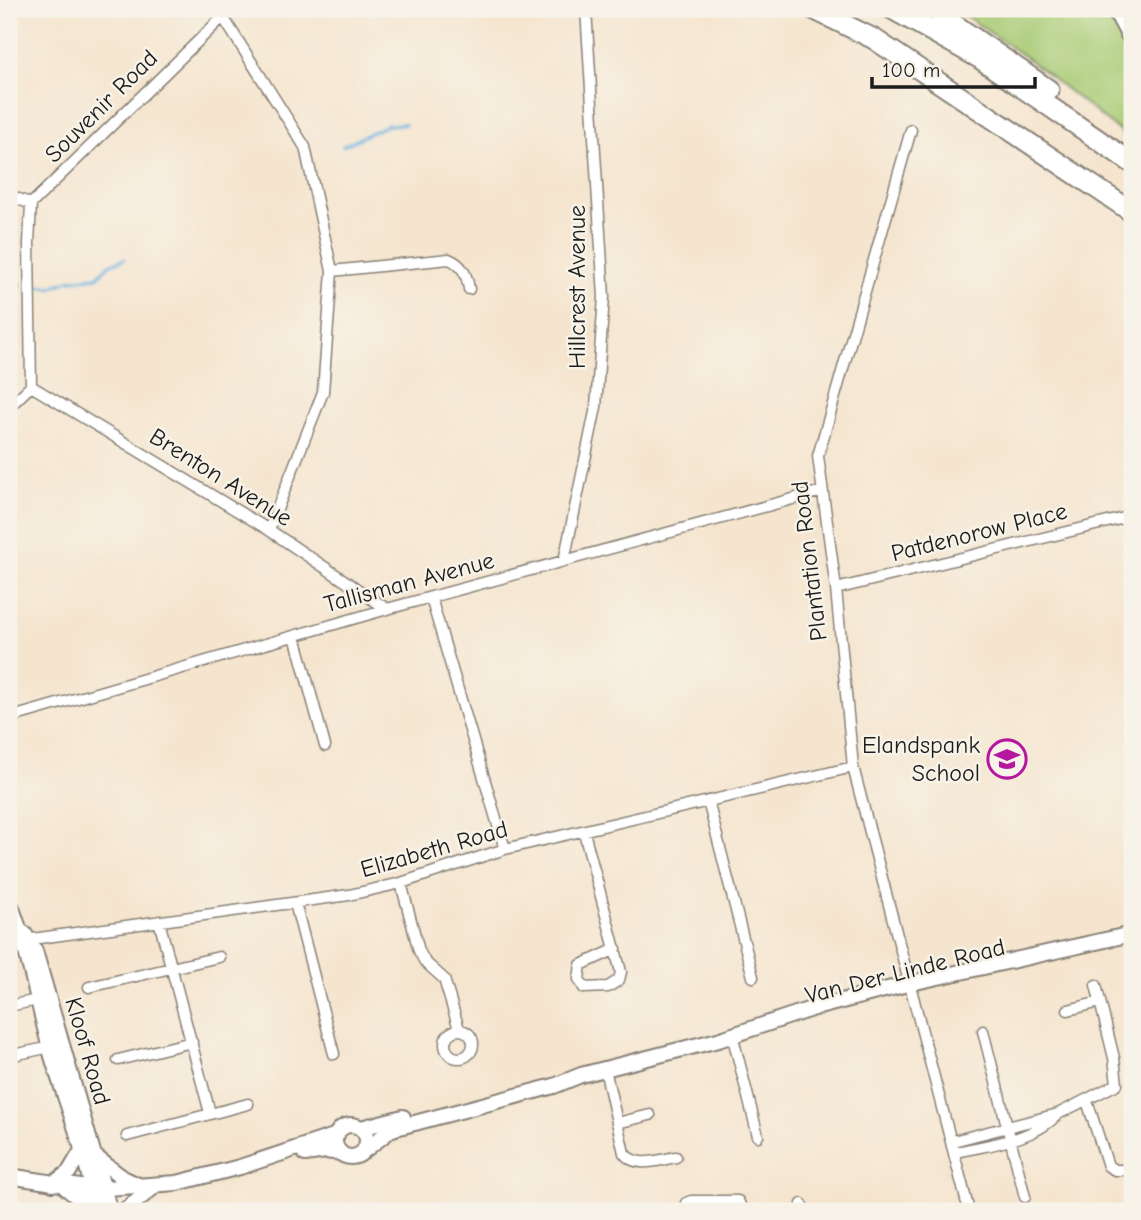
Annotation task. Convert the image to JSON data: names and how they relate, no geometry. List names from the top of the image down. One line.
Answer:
{"streets":{"main road":["Van Der Linde Road","Kloof Road"],"street":["Souvenir Road","Hillcrest Avenue","Brenton Avenue","Patdenorow Place","Plantation Road","Tallisman Avenue","Elizabeth Road"]},"crossings":[["Hillcrest Avenue","Tallisman Avenue"],["Brenton Avenue","Tallisman Avenue"],["Patdenorow Place","Plantation Road"],["Plantation Road","Tallisman Avenue"],["Plantation Road","Elizabeth Road"],["Plantation Road","Van Der Linde Road"],["Elizabeth Road","Kloof Road"]],"places":{"school or university":["Elandspank School"]},"scale_bar":"100 m"}
